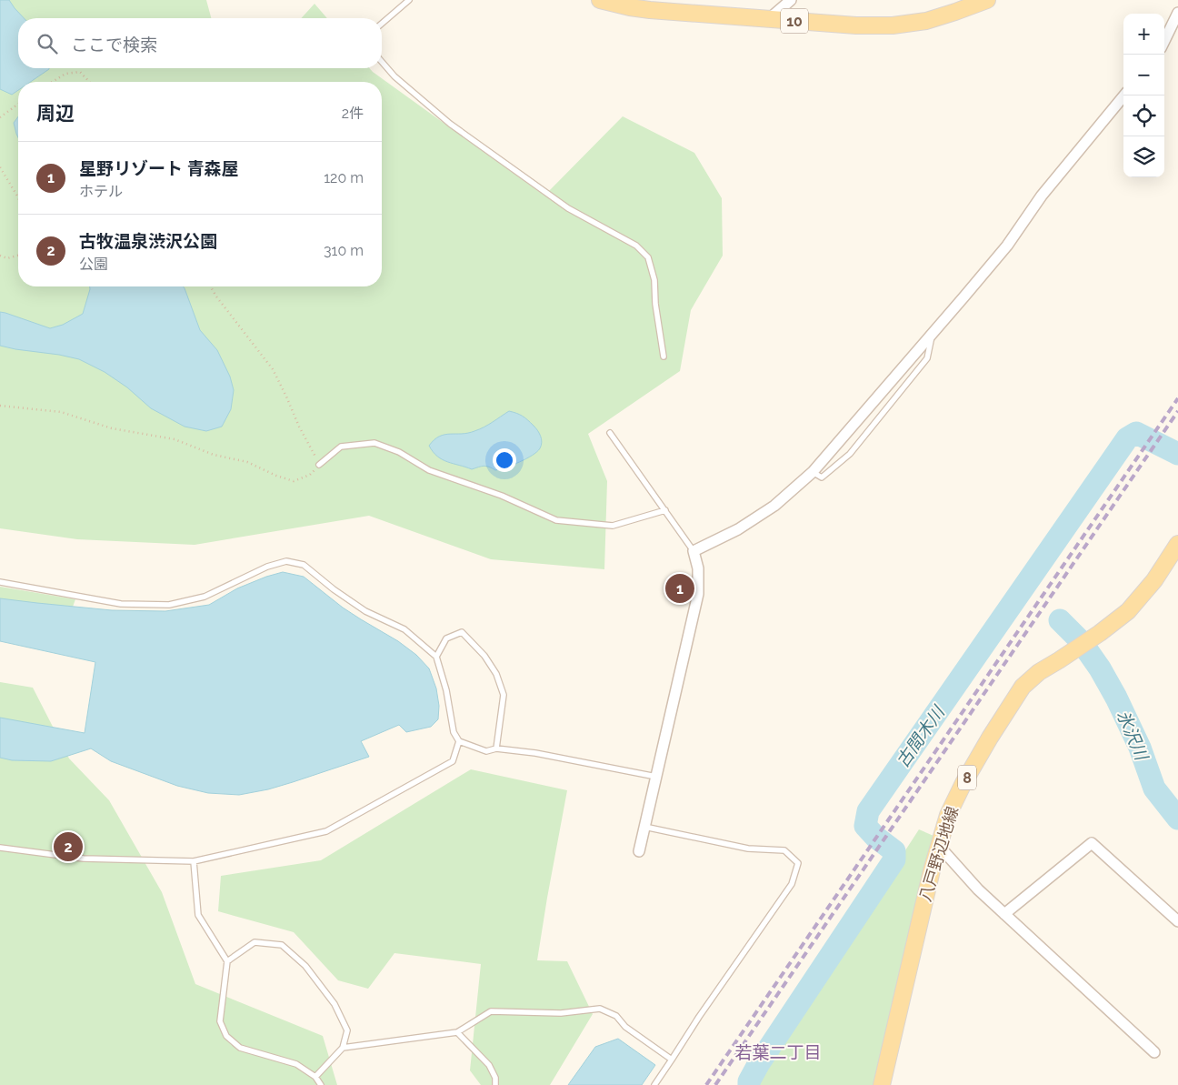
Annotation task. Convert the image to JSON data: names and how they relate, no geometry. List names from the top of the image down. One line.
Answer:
{"streets":{"main road":["10","8","八戸野辺地線"]},"districts":["若葉二丁目"],"water":["氷沢川","古間木川"],"page":{"map_buttons":["+","−"],"search":"ここで検索","heading":["周辺","2件"],"list":[{"mark":"1","name":"星野リゾート 青森屋","note":"ホテル","value":"120 m"},{"mark":"2","name":"古牧温泉渋沢公園","note":"公園","value":"310 m"}],"pins":["1","2"]}}
